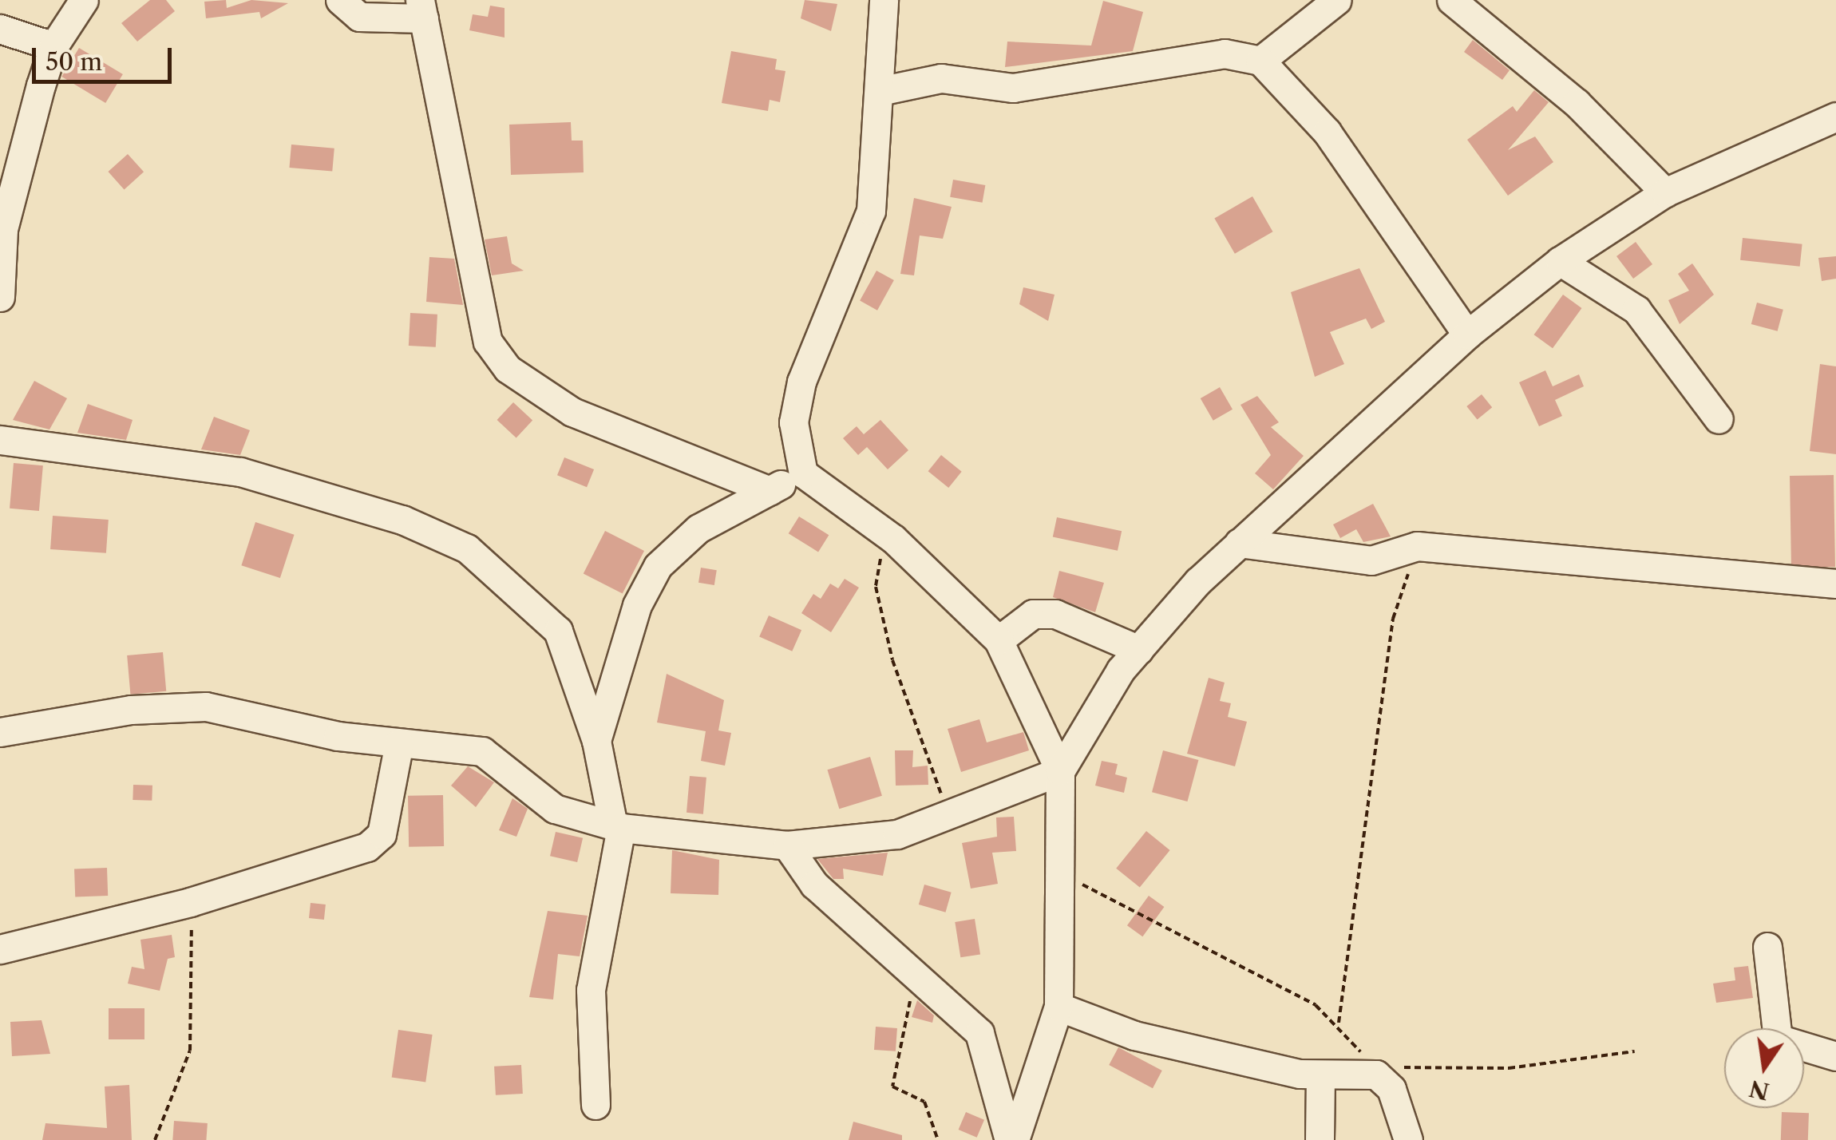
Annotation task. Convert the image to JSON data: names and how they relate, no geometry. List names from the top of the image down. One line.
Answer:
{"scale_bar":"50 m","north":"bottom"}
